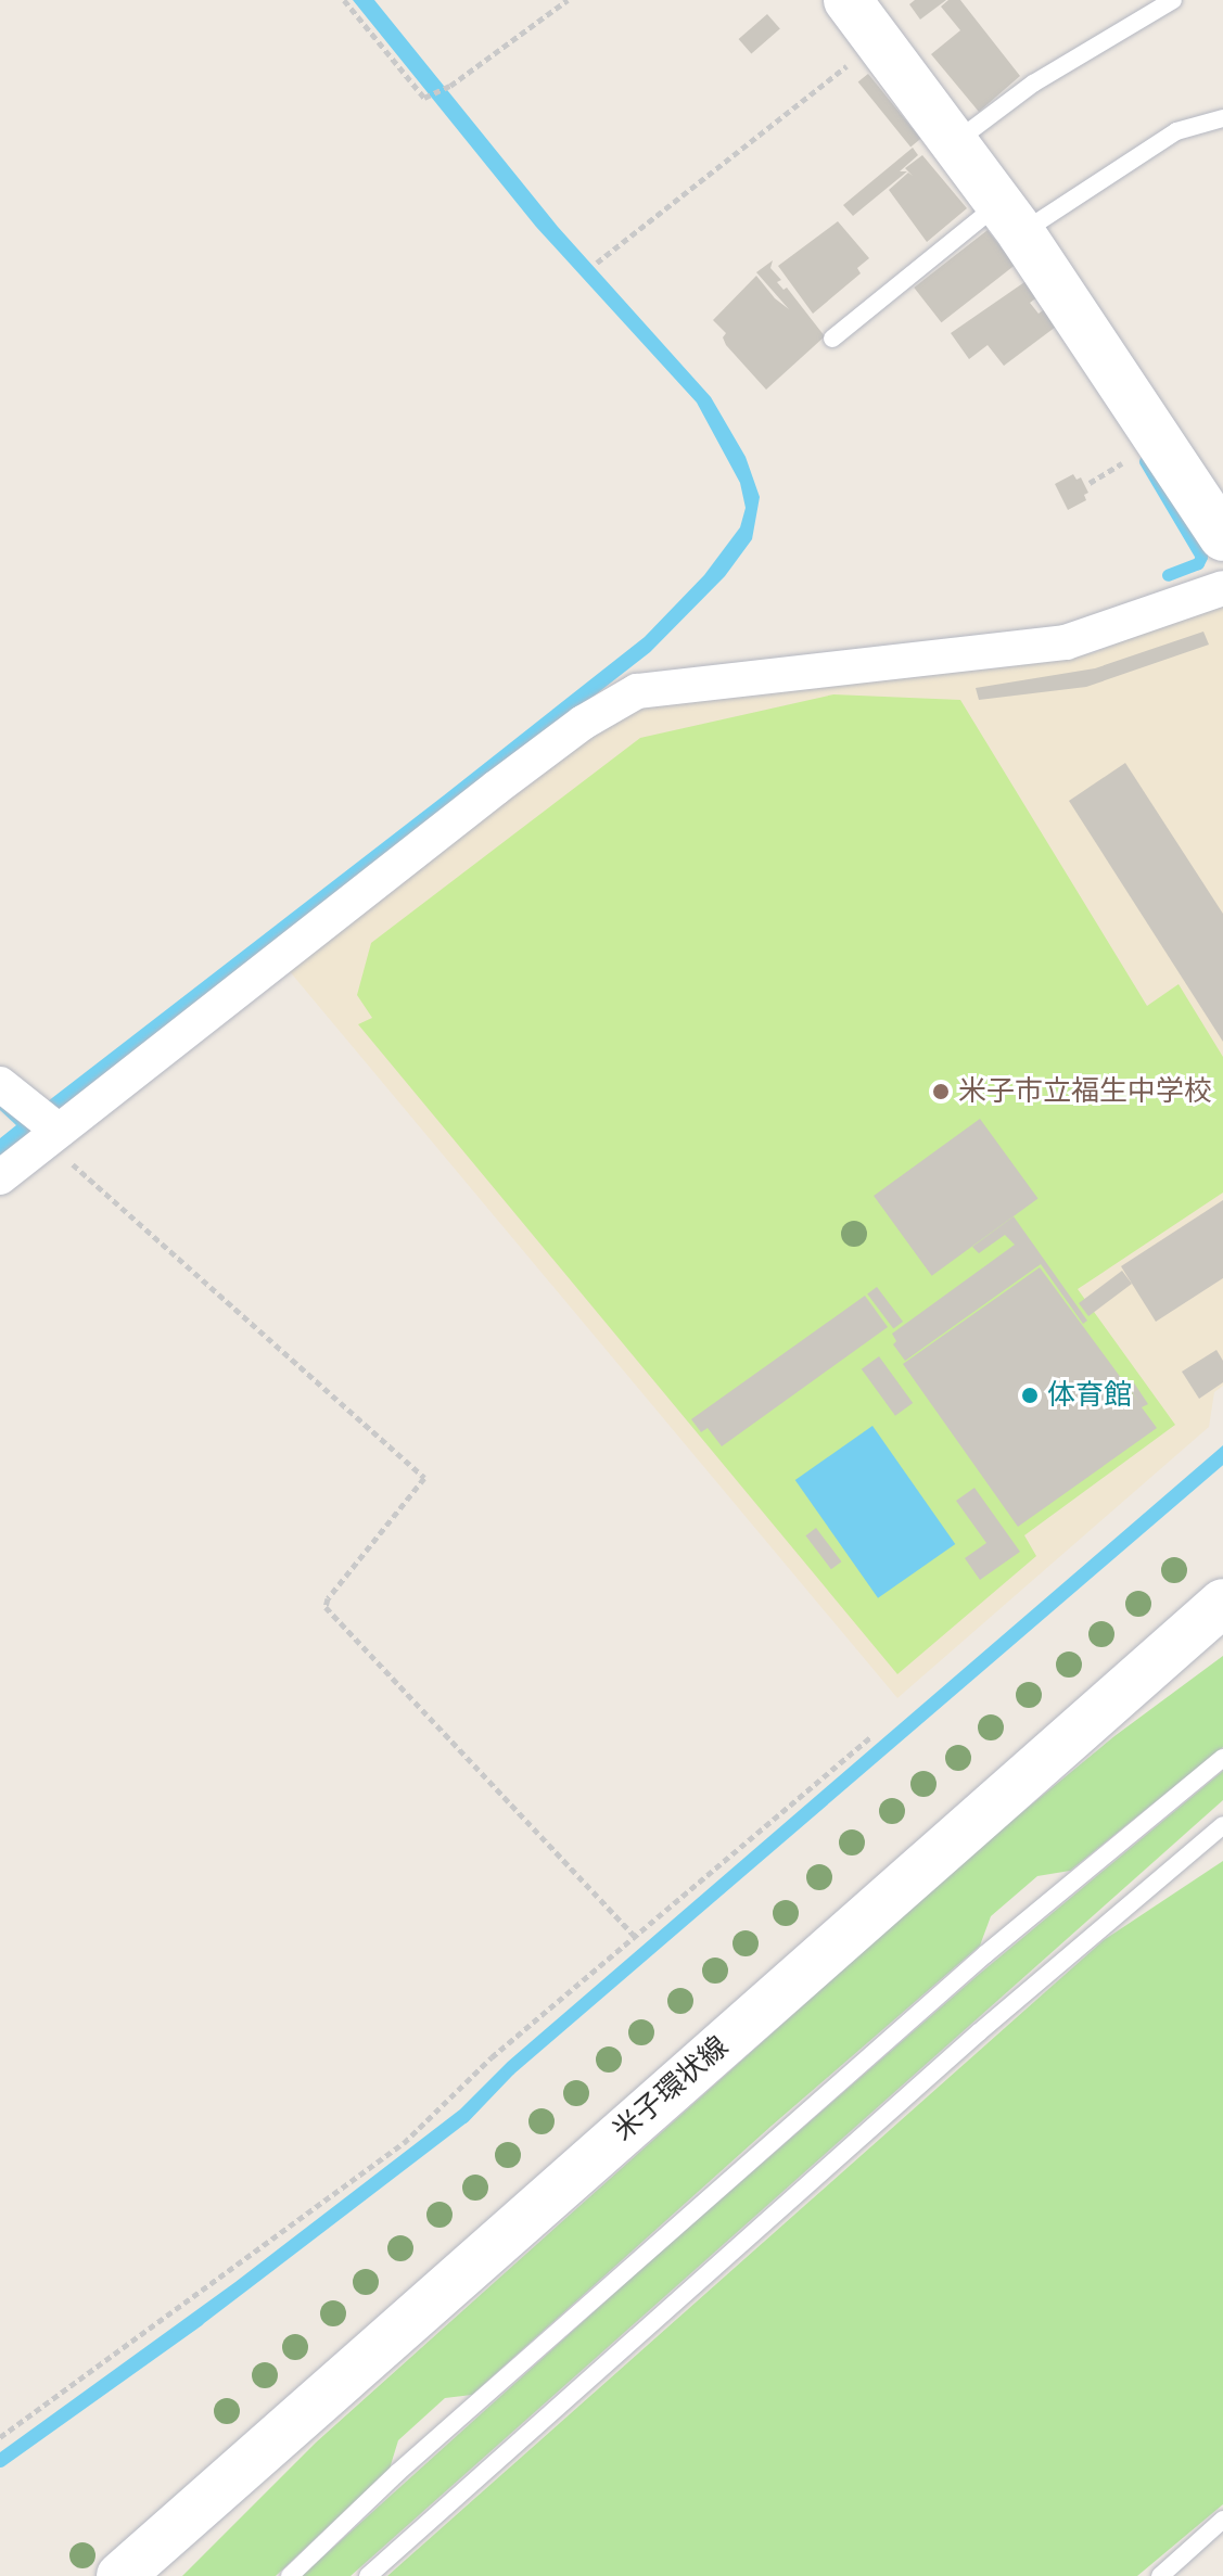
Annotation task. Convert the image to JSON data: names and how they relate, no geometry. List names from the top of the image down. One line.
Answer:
{"streets":{"main road":["米子環状線"]},"places":["米子市立福生中学校","体育館"]}
